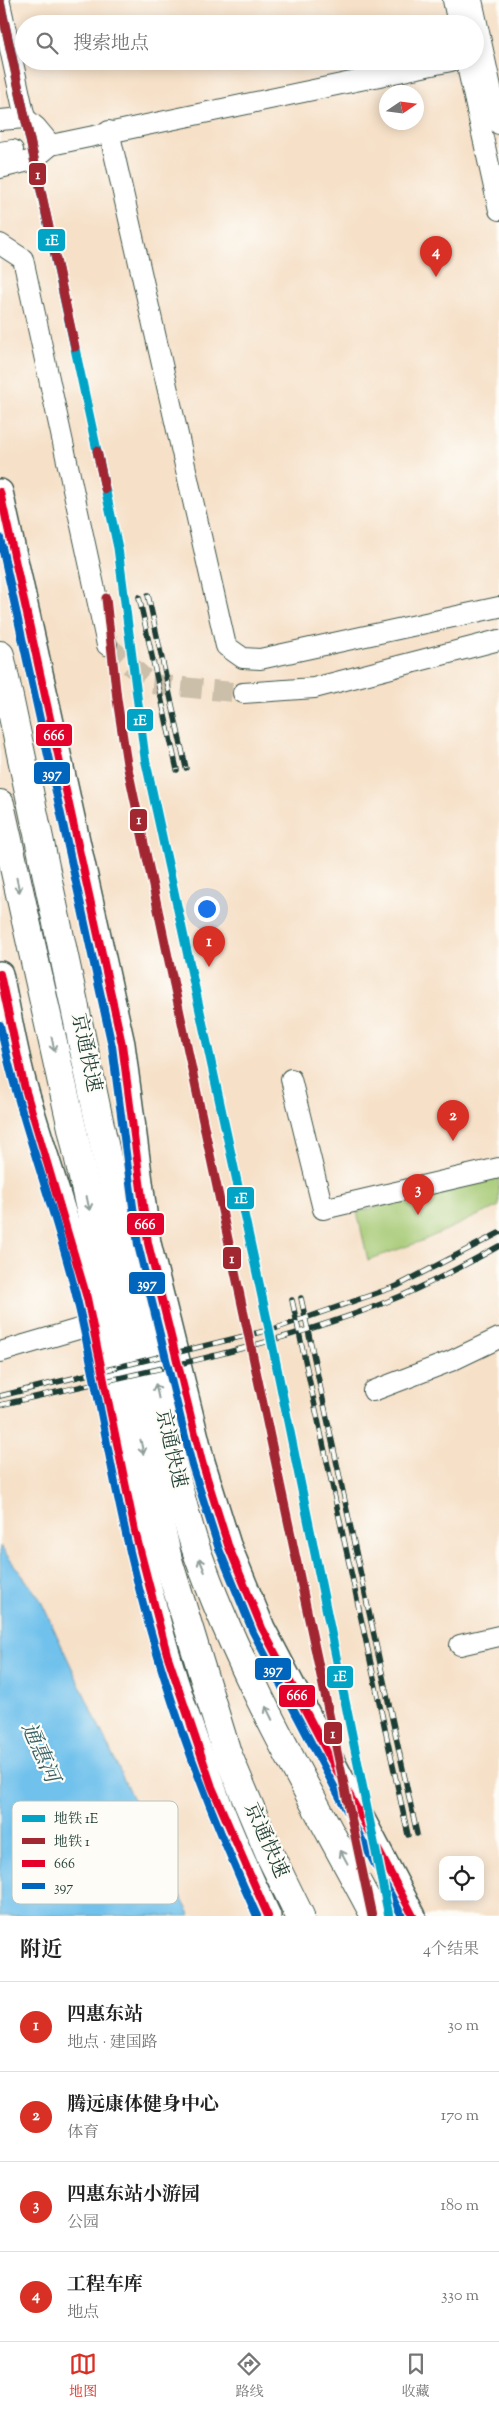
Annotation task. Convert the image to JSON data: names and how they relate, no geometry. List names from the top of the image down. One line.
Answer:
{"streets":{"highway":["京通快速"]},"water":["通惠河"],"lines":["metro line 1E","metro line 1","transit line 666","transit line 397"],"legend":["地铁 1E","地铁 1","666","397"],"north":"right","page":{"search":"搜索地点","pins":["4","1","2","3"],"heading":["附近","4个结果"],"list":[{"mark":"1","name":"四惠东站","note":"地点 · 建国路","value":"30 m"},{"mark":"2","name":"腾远康体健身中心","note":"体育","value":"170 m"},{"mark":"3","name":"四惠东站小游园","note":"公园","value":"180 m"},{"mark":"4","name":"工程车库","note":"地点","value":"330 m"}],"nav":["地图","路线","收藏"]}}
